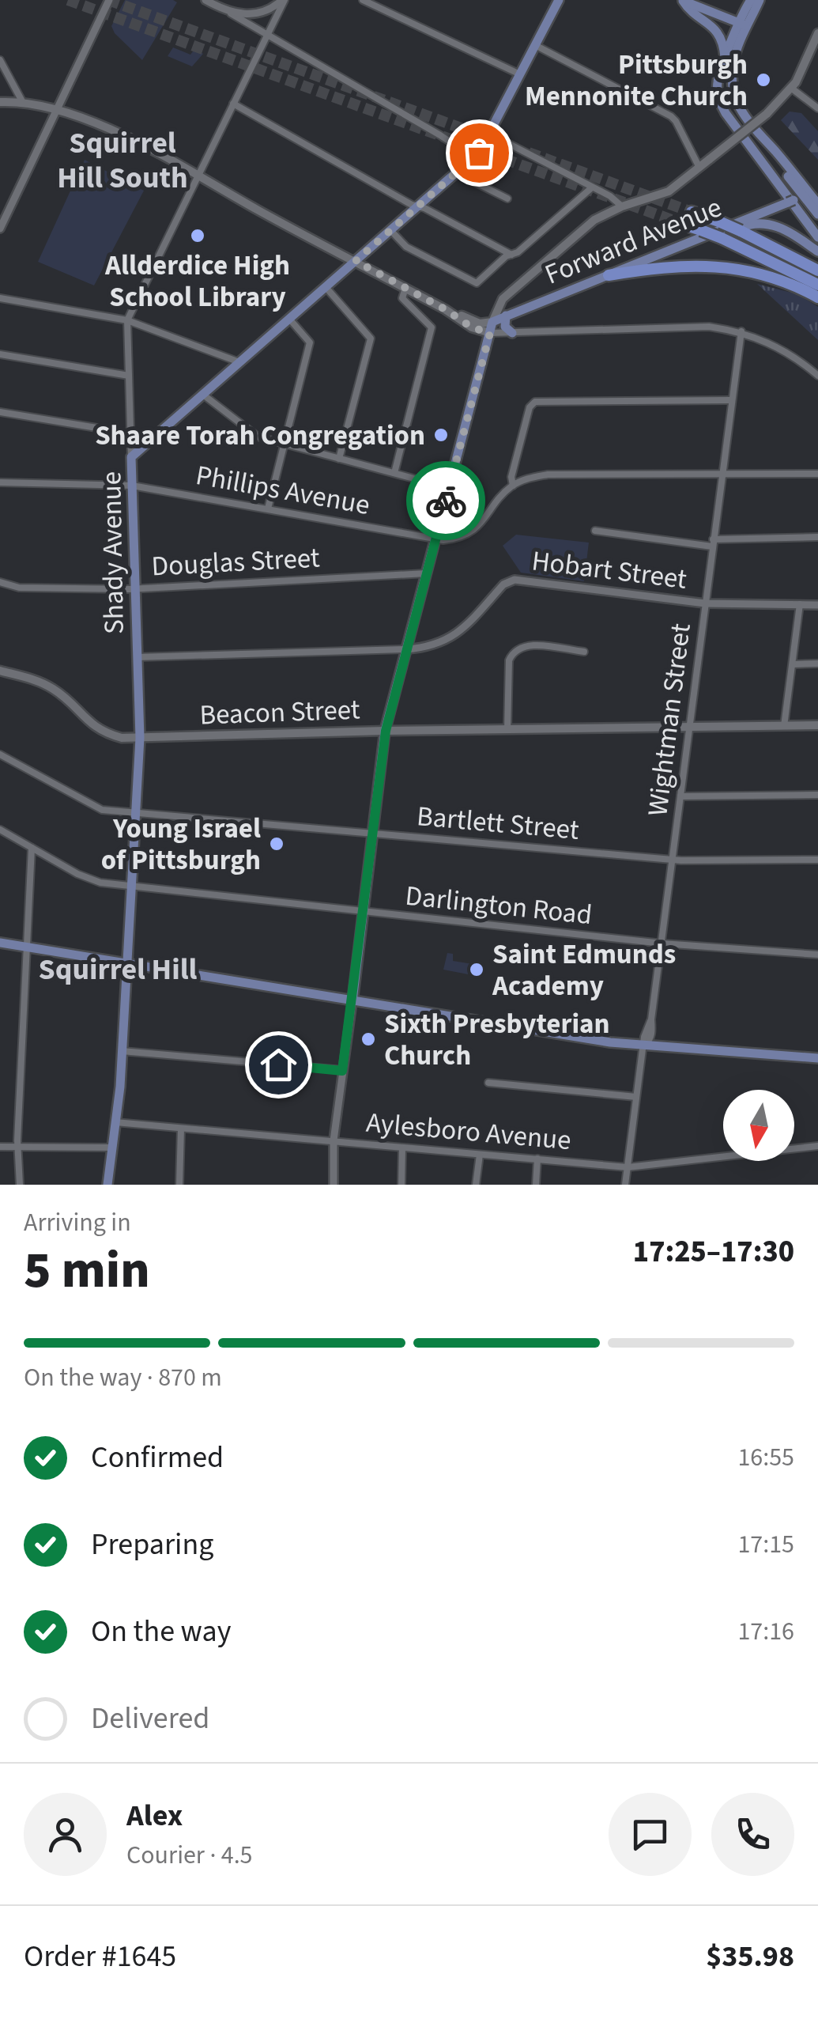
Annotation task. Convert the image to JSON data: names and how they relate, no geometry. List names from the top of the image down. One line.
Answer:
{"streets":{"main road":["Forward Avenue","Shady Avenue","Beacon Street"],"street":["Phillips Avenue","Douglas Street","Hobart Street","Wightman Street","Bartlett Street","Darlington Road","Aylesboro Avenue"]},"crossings":[["Phillips Avenue","Shady Avenue"],["Shady Avenue","Douglas Street"],["Shady Avenue","Hobart Street"],["Shady Avenue","Beacon Street"],["Shady Avenue","Bartlett Street"],["Shady Avenue","Darlington Road"],["Shady Avenue","Aylesboro Avenue"],["Hobart Street","Wightman Street"],["Beacon Street","Wightman Street"],["Wightman Street","Bartlett Street"],["Wightman Street","Darlington Road"],["Wightman Street","Aylesboro Avenue"]],"districts":["Squirrel Hill South","Squirrel Hill"],"places":["Pittsburgh Mennonite Church","Allderdice High School Library","Shaare Torah Congregation","Young Israel of Pittsburgh","Saint Edmunds Academy","Sixth Presbyterian Church"],"north":"bottom","page":{"heading":["5 min","Arriving in","17:25–17:30"],"panel":["Alex","Courier · 4.5","Order #1645","$35.98"],"bar":"On the way · 870 m","list":[["Confirmed","16:55"],["Preparing","17:15"],["On the way","17:16"],"Delivered"]}}
